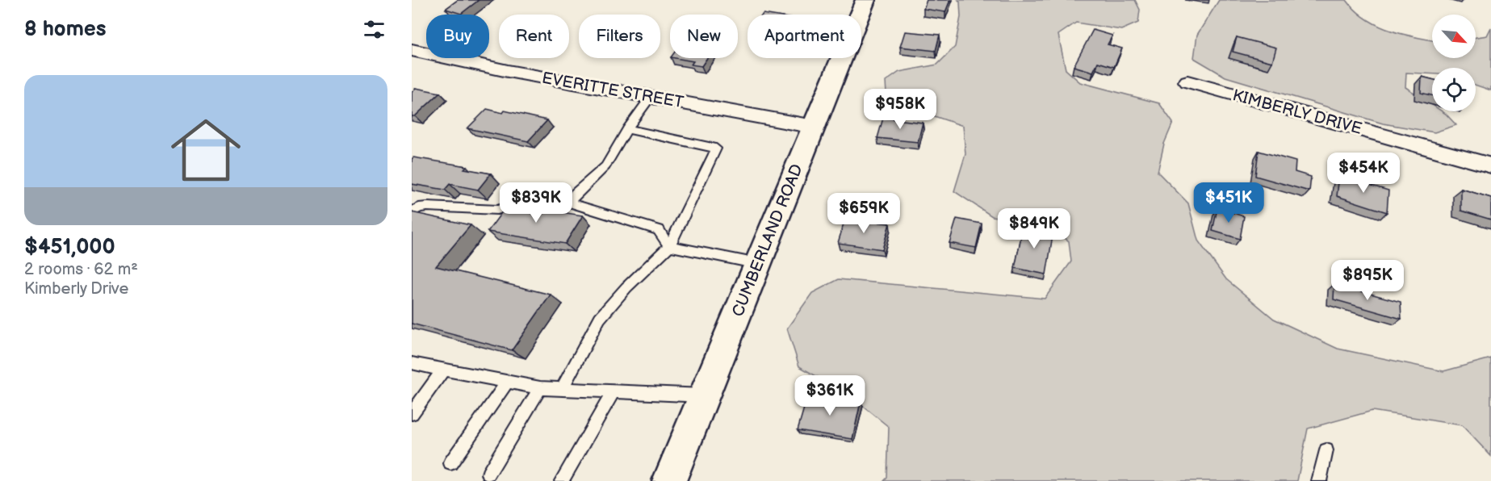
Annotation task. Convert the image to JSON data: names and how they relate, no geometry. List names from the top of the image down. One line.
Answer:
{"streets":{"main road":["CUMBERLAND ROAD"],"street":["EVERITTE STREET","KIMBERLY DRIVE"]},"crossings":[["EVERITTE STREET","CUMBERLAND ROAD"]],"north":"bottom right","page":{"heading":"8 homes","chip":["Buy","Rent","Filters","New","Apartment"],"list":[{"name":"$451,000","note":"2 rooms · 62 m² · Kimberly Drive"}],"price":["$958K","$454K","$839K","$451K","$659K","$849K","$895K","$361K"]}}
